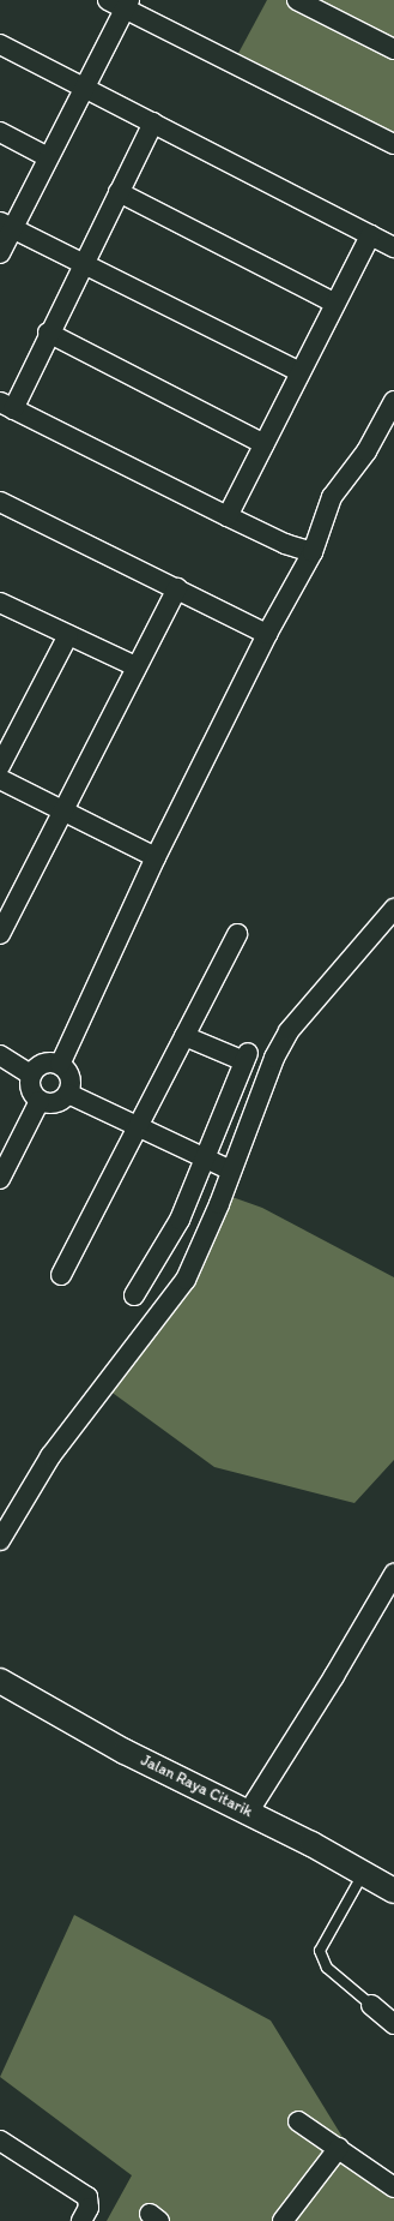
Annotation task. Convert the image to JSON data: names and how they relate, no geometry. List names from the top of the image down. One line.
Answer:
{"streets":{"street":["Jalan Raya Citarik"]}}
